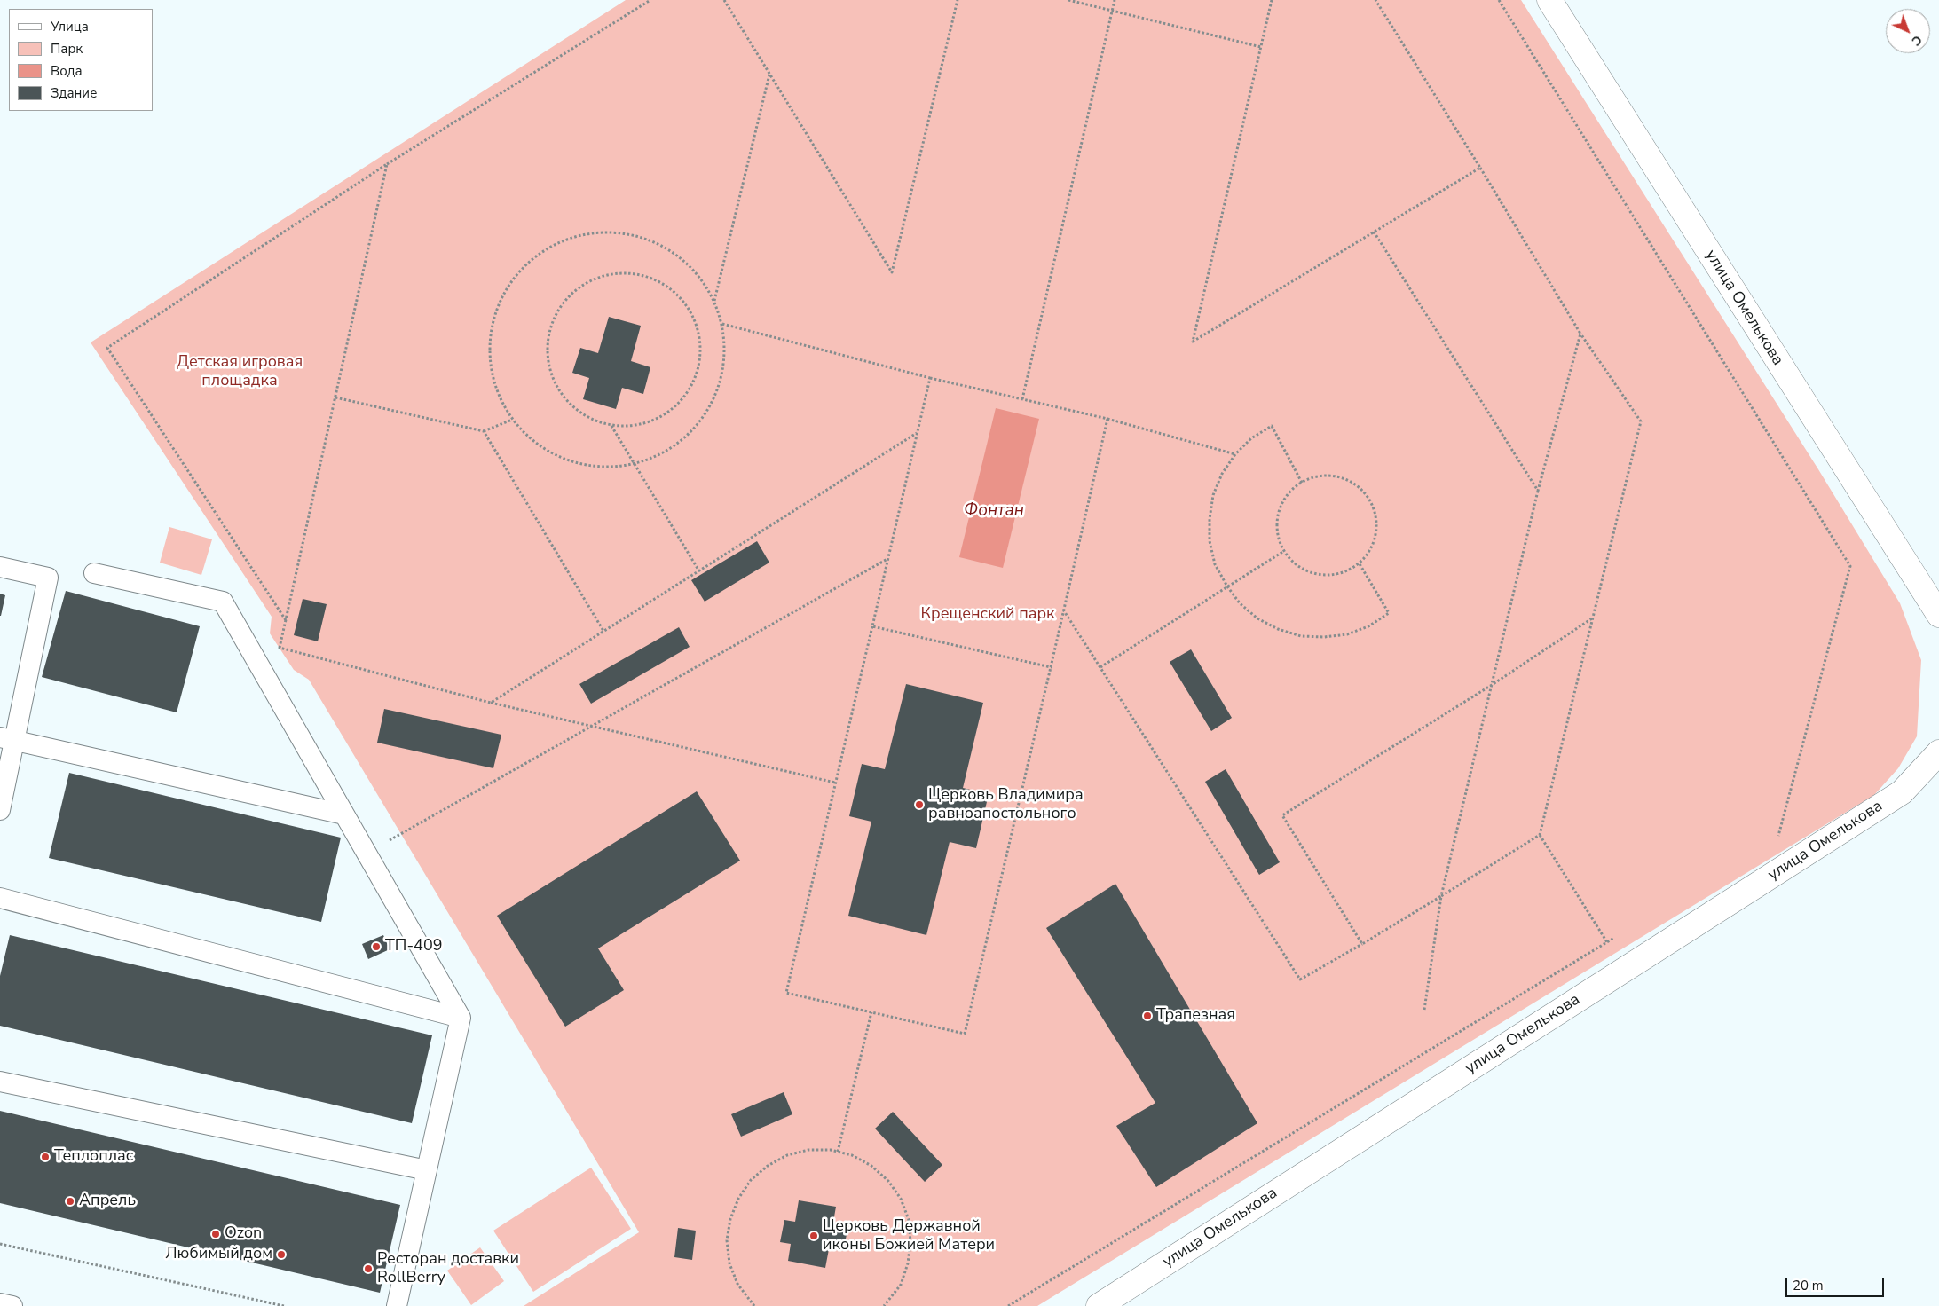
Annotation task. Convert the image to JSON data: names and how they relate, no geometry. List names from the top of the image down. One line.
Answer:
{"streets":{"street":["улица Омелькова"]},"water":["Фонтан"],"parks":["Детская игровая площадка","Крещенский парк"],"places":["Церковь Владимира равноапостольного","ТП-409","Трапезная","Теплоплас","Апрель","Ozon","Церковь Державной иконы Божией Матери","Любимый дом","Ресторан доставки RollBerry"],"legend":["Улица","Парк","Вода","Здание"],"scale_bar":"20 m","north":"bottom right"}
